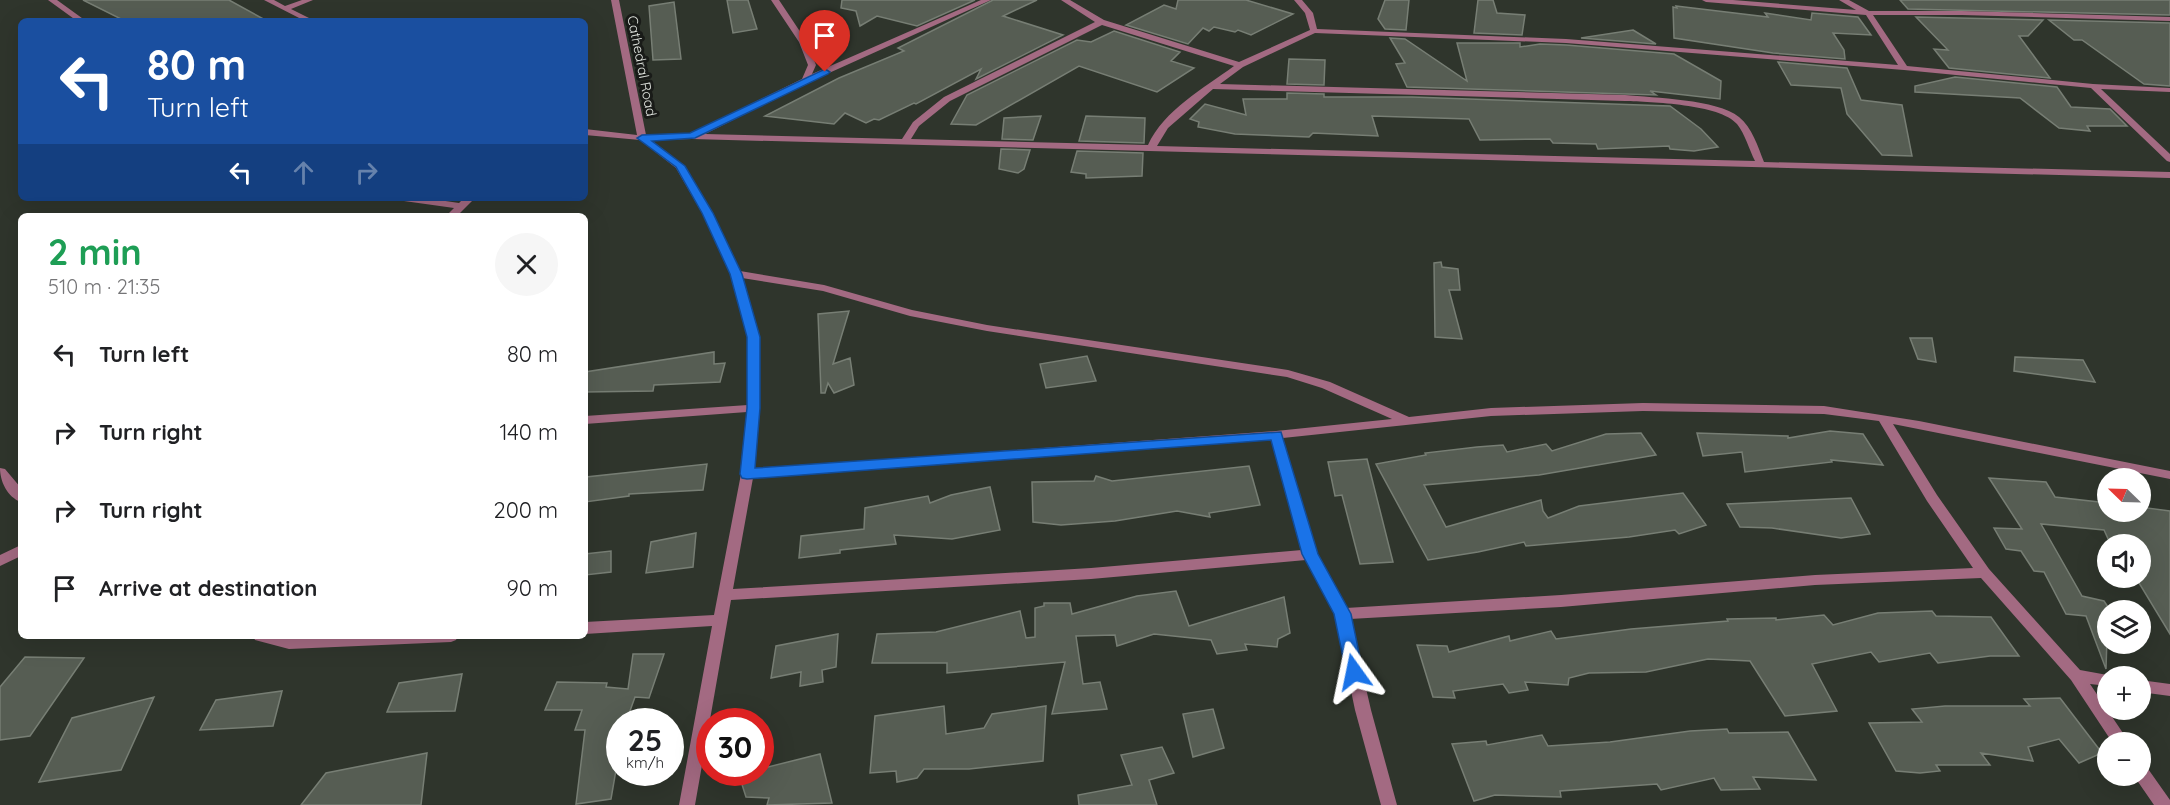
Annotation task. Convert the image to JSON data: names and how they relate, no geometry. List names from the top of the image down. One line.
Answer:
{"streets":{"street":["Cathedral Road"]},"north":"top left","page":{"turn":["80 m","Turn left"],"heading":["2 min","510 m · 21:35"],"list":[{"name":"Turn left","value":"80 m"},{"name":"Turn right","value":"140 m"},{"name":"Turn right","value":"200 m"},{"name":"Arrive at destination","value":"90 m"}],"map_buttons":["+","−"],"speed":"25 km/h","limit":"30"}}
